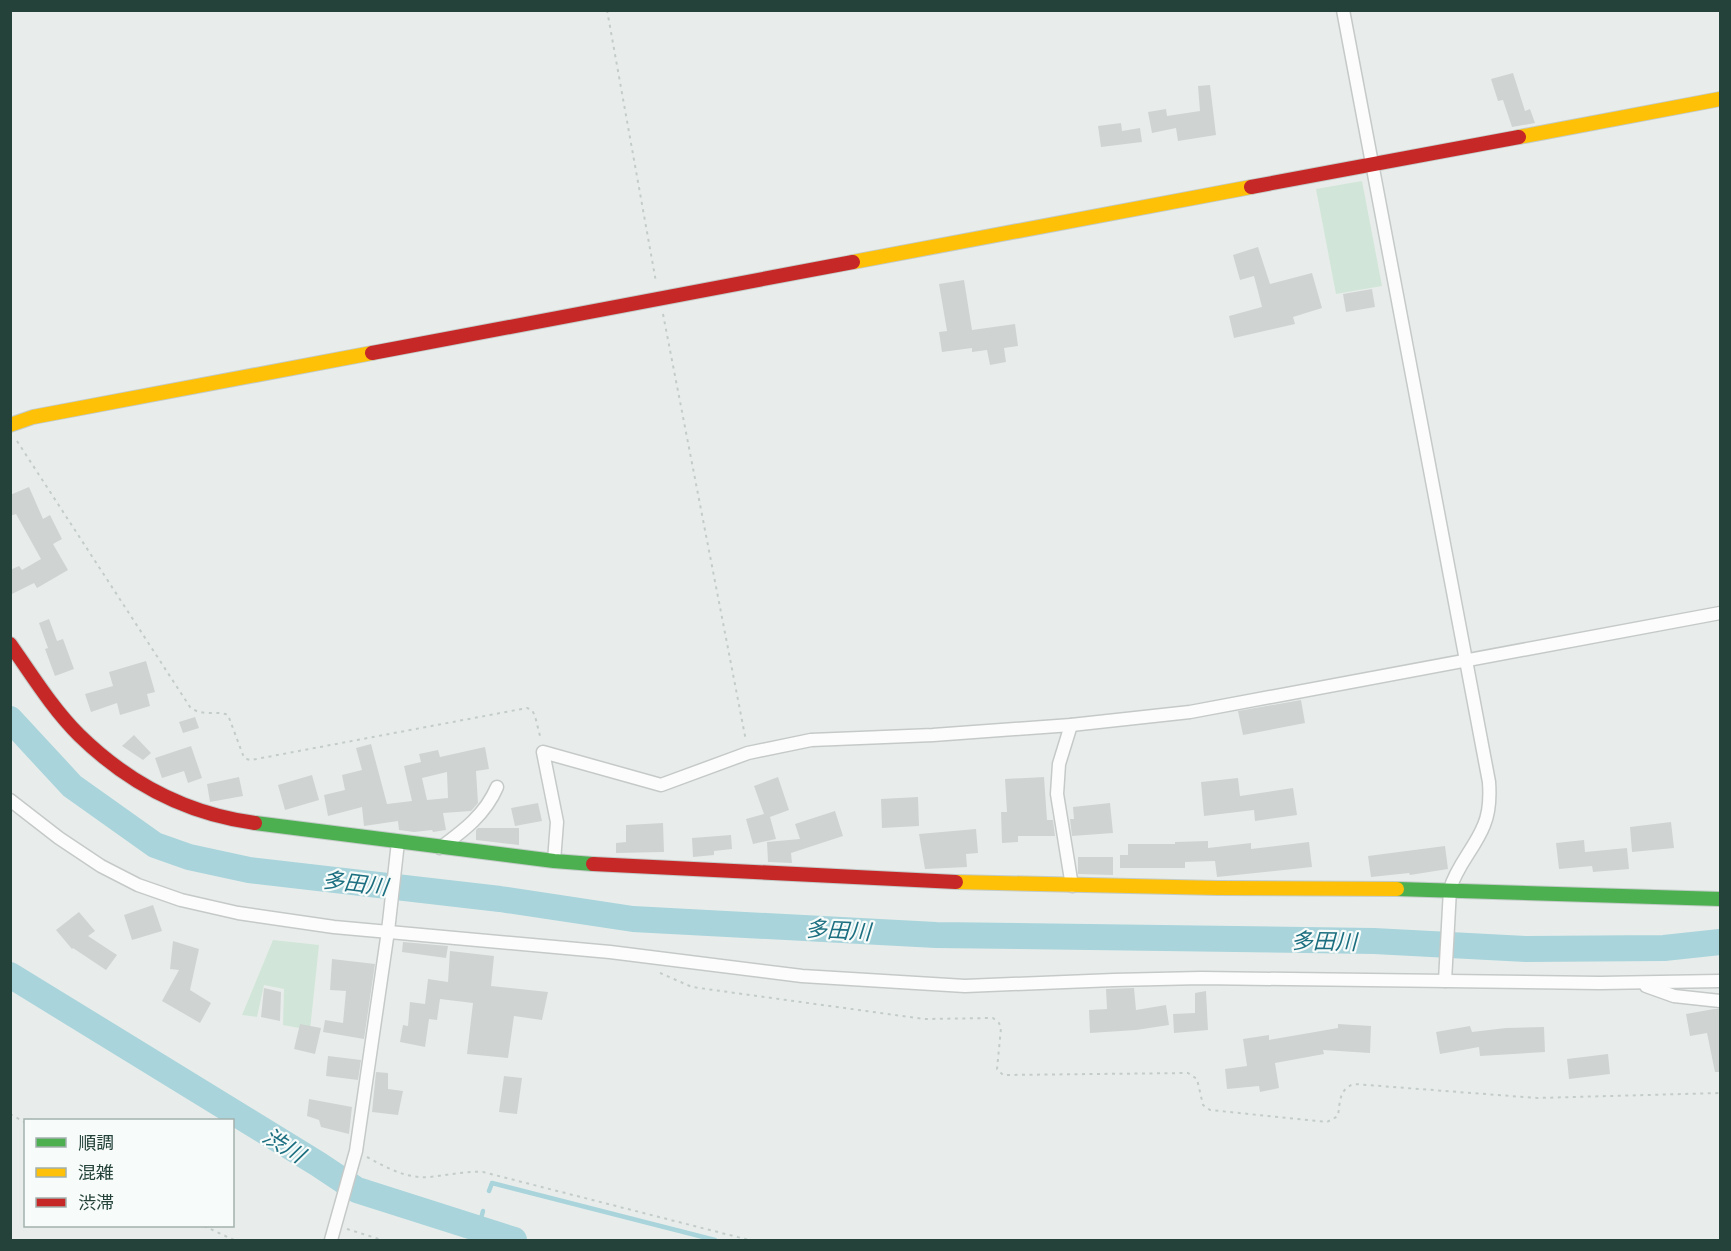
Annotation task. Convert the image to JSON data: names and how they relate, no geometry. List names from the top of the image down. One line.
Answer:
{"water":["多田川","渋川"],"legend":["順調","混雑","渋滞"]}
